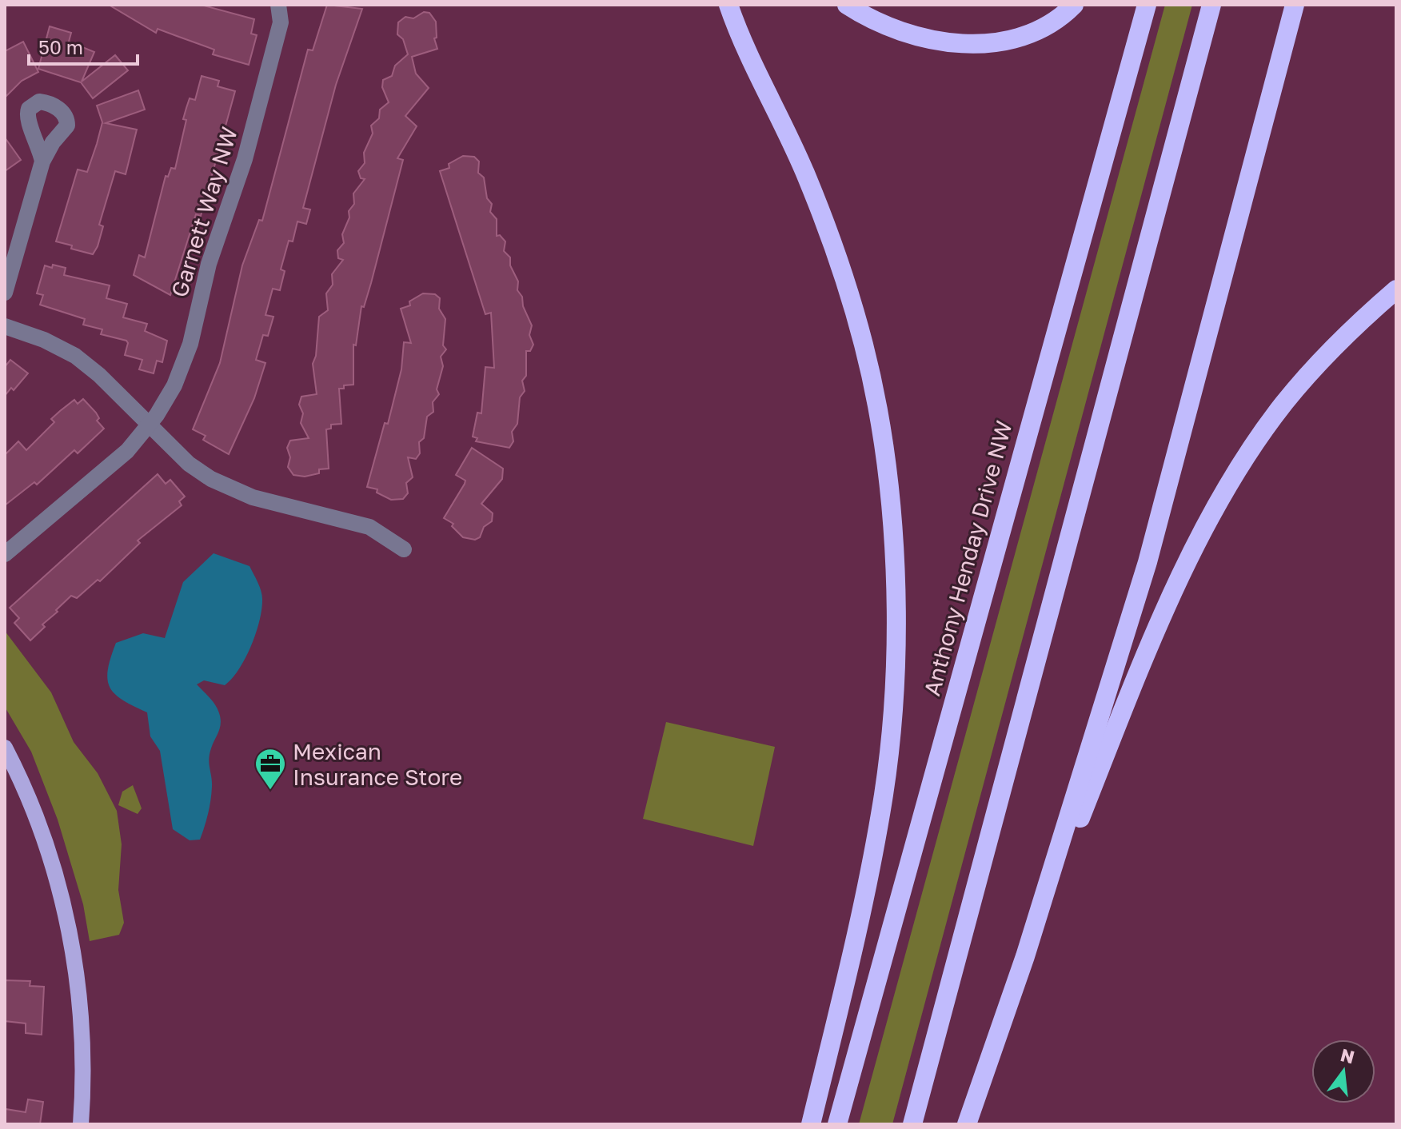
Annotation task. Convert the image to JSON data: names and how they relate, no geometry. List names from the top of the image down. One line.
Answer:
{"streets":{"highway":["Anthony Henday Drive NW"],"street":["Garnett Way NW"]},"places":{"office":["Mexican Insurance Store"]},"scale_bar":"50 m","north":"top"}
